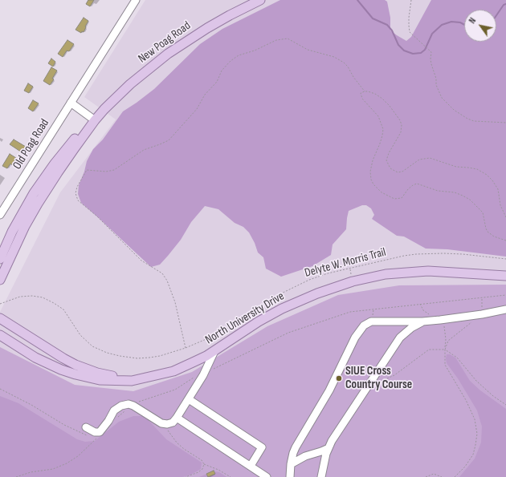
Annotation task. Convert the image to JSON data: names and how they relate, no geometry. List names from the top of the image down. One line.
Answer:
{"streets":{"main road":["New Poag Road","North University Drive"],"street":["Old Poag Road"],"path":["Delyte W. Morris Trail"]},"places":["SIUE Cross Country Course"],"north":"top left"}
